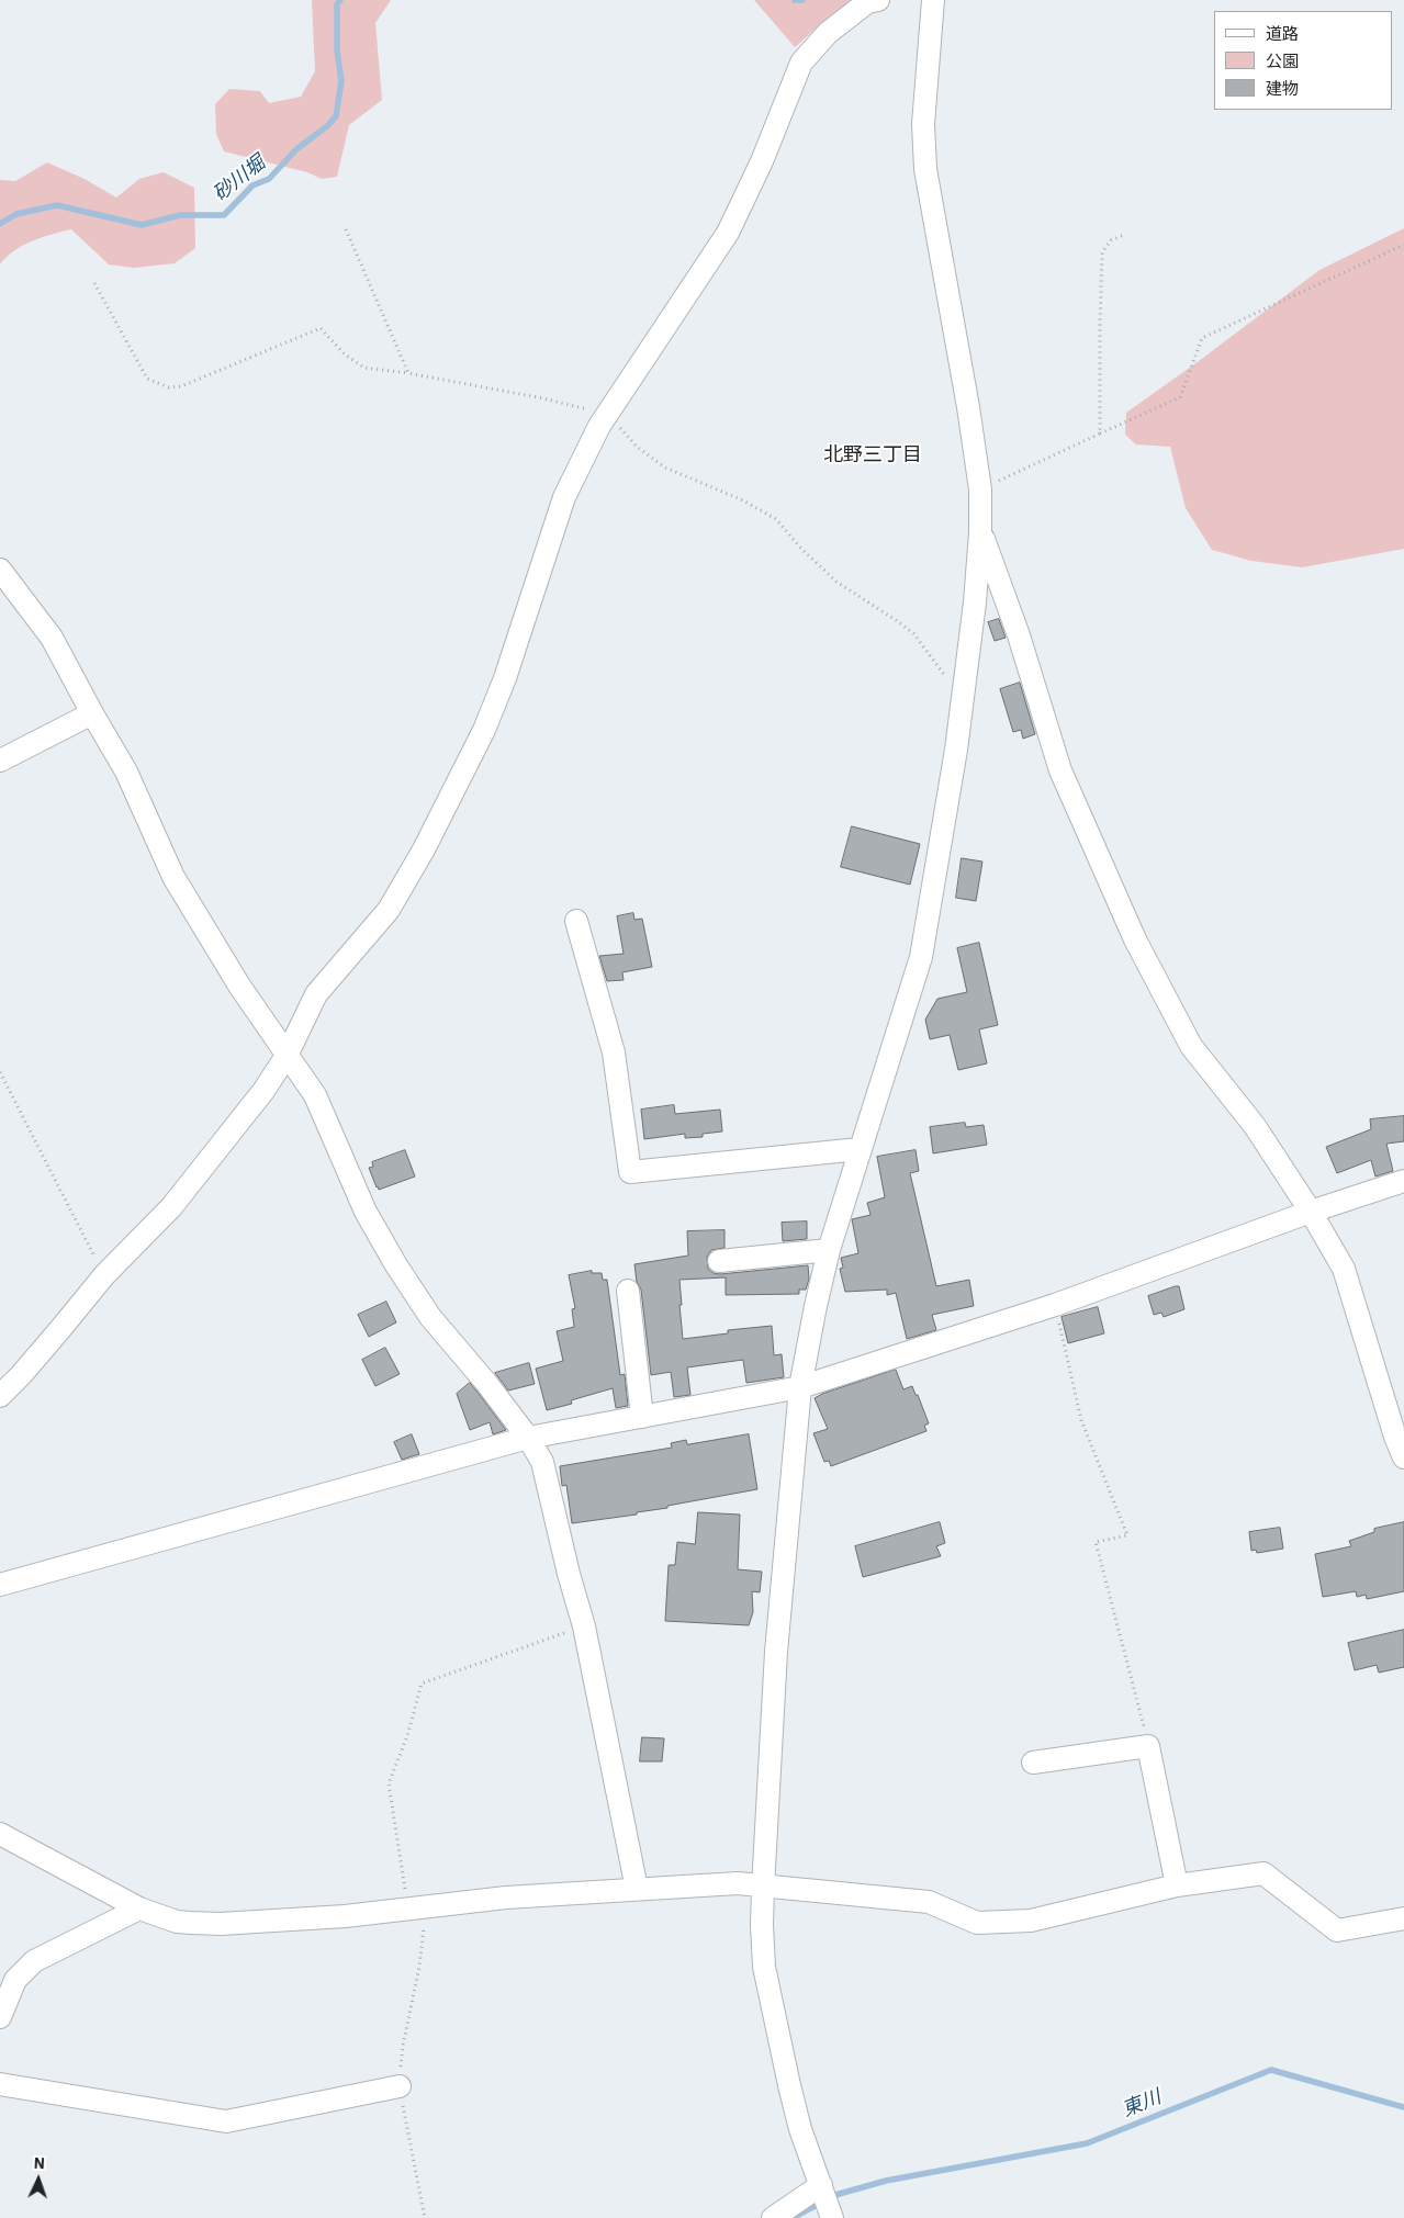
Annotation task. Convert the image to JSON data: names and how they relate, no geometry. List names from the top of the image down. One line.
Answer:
{"districts":["北野三丁目"],"water":["砂川堀","東川"],"legend":["道路","公園","建物"],"north":"top"}
